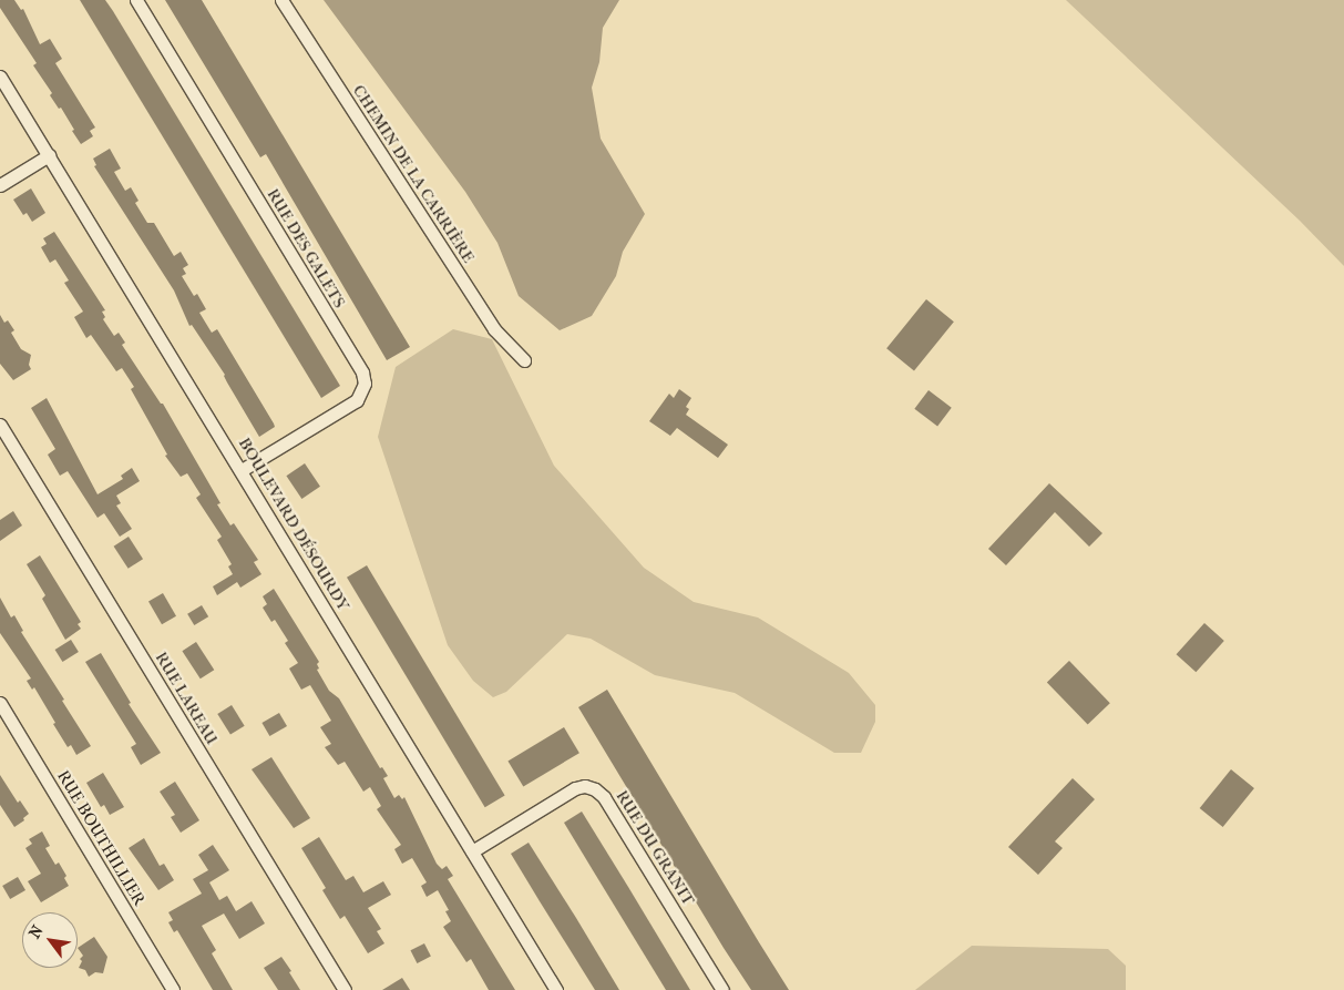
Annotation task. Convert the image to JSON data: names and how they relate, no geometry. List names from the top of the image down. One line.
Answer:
{"streets":{"street":["CHEMIN DE LA CARRIÈRE","RUE DES GALETS","BOULEVARD DÉSOURDY","RUE LAREAU","RUE BOUTHILLIER","RUE DU GRANIT"]},"crossings":[["RUE DES GALETS","BOULEVARD DÉSOURDY"],["BOULEVARD DÉSOURDY","RUE DU GRANIT"]],"north":"top left"}
